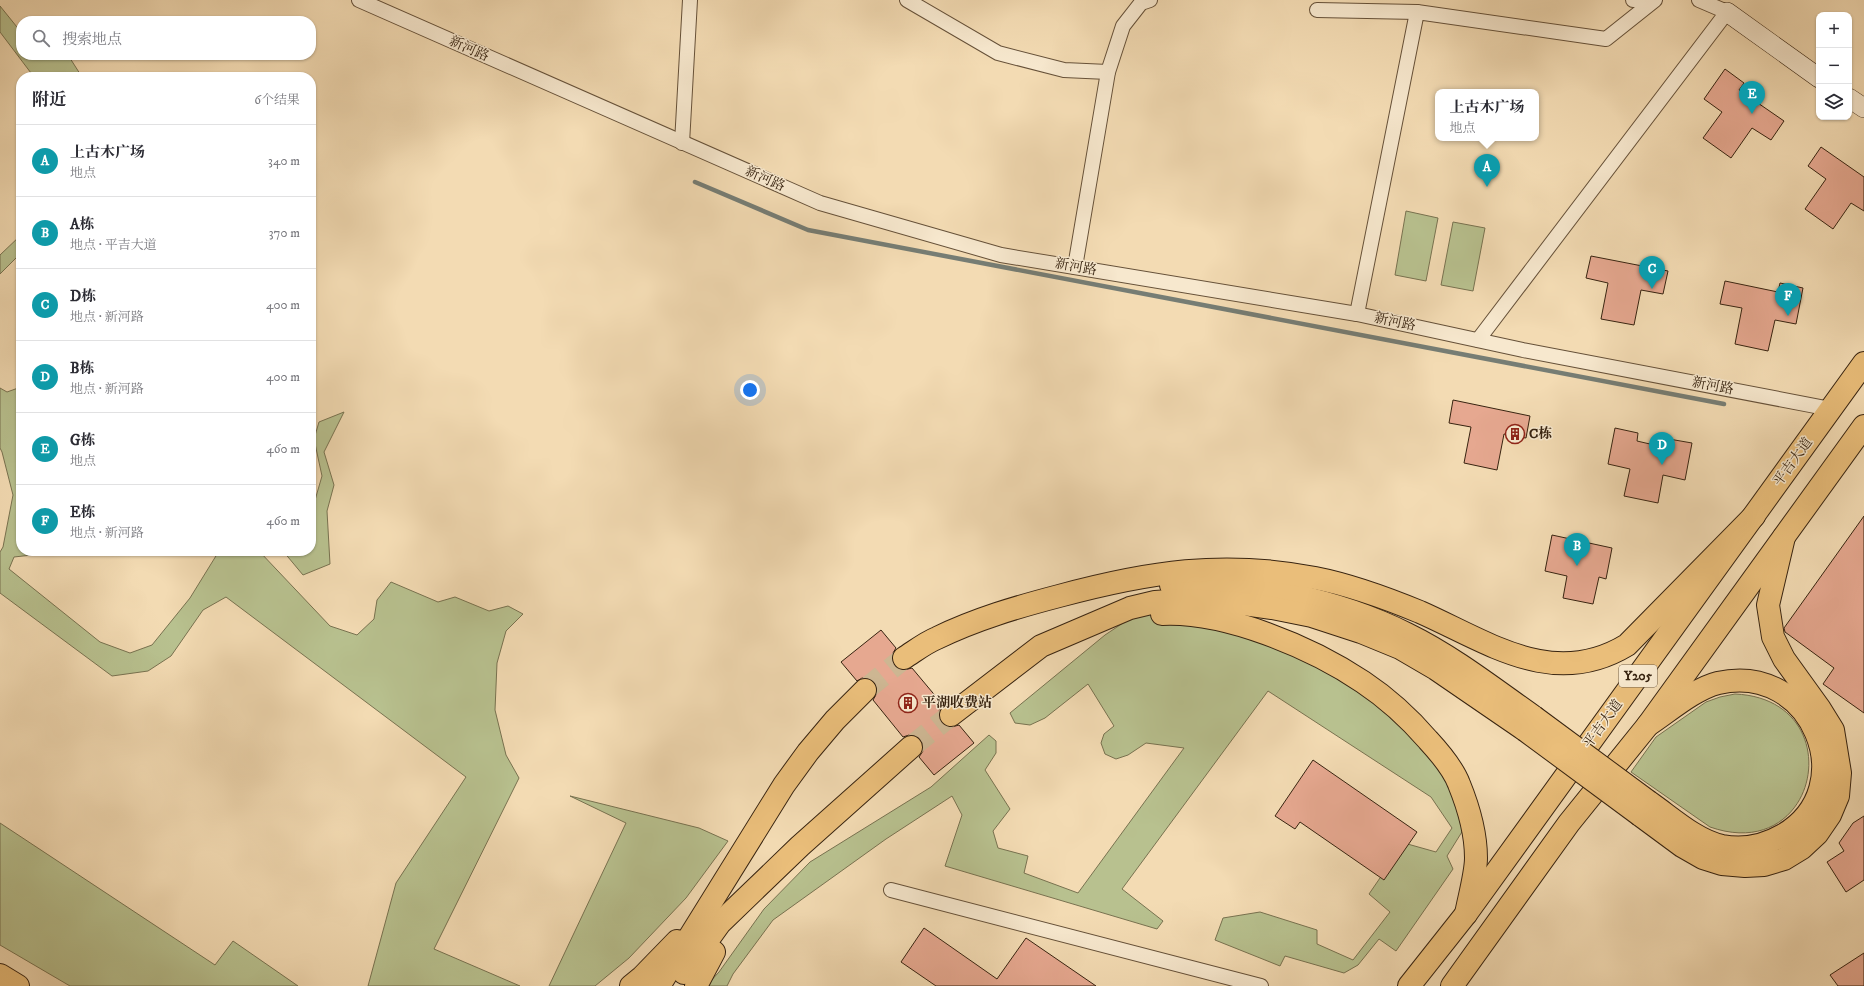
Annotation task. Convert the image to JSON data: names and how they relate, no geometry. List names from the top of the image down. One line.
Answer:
{"streets":{"main road":["平吉大道","Y205"],"street":["新河路"]},"crossings":[["新河路","平吉大道"]],"places":{"building":["C栋","平湖收费站"]},"page":{"map_buttons":["+","−"],"search":"搜索地点","heading":["附近","6个结果"],"pins":["E","A","C","F","D","B"],"popup":["上古木广场","地点"],"list":[{"mark":"A","name":"上古木广场","note":"地点","value":"340 m"},{"mark":"B","name":"A栋","note":"地点 · 平吉大道","value":"370 m"},{"mark":"C","name":"D栋","note":"地点 · 新河路","value":"400 m"},{"mark":"D","name":"B栋","note":"地点 · 新河路","value":"400 m"},{"mark":"E","name":"G栋","note":"地点","value":"460 m"},{"mark":"F","name":"E栋","note":"地点 · 新河路","value":"460 m"}]}}
